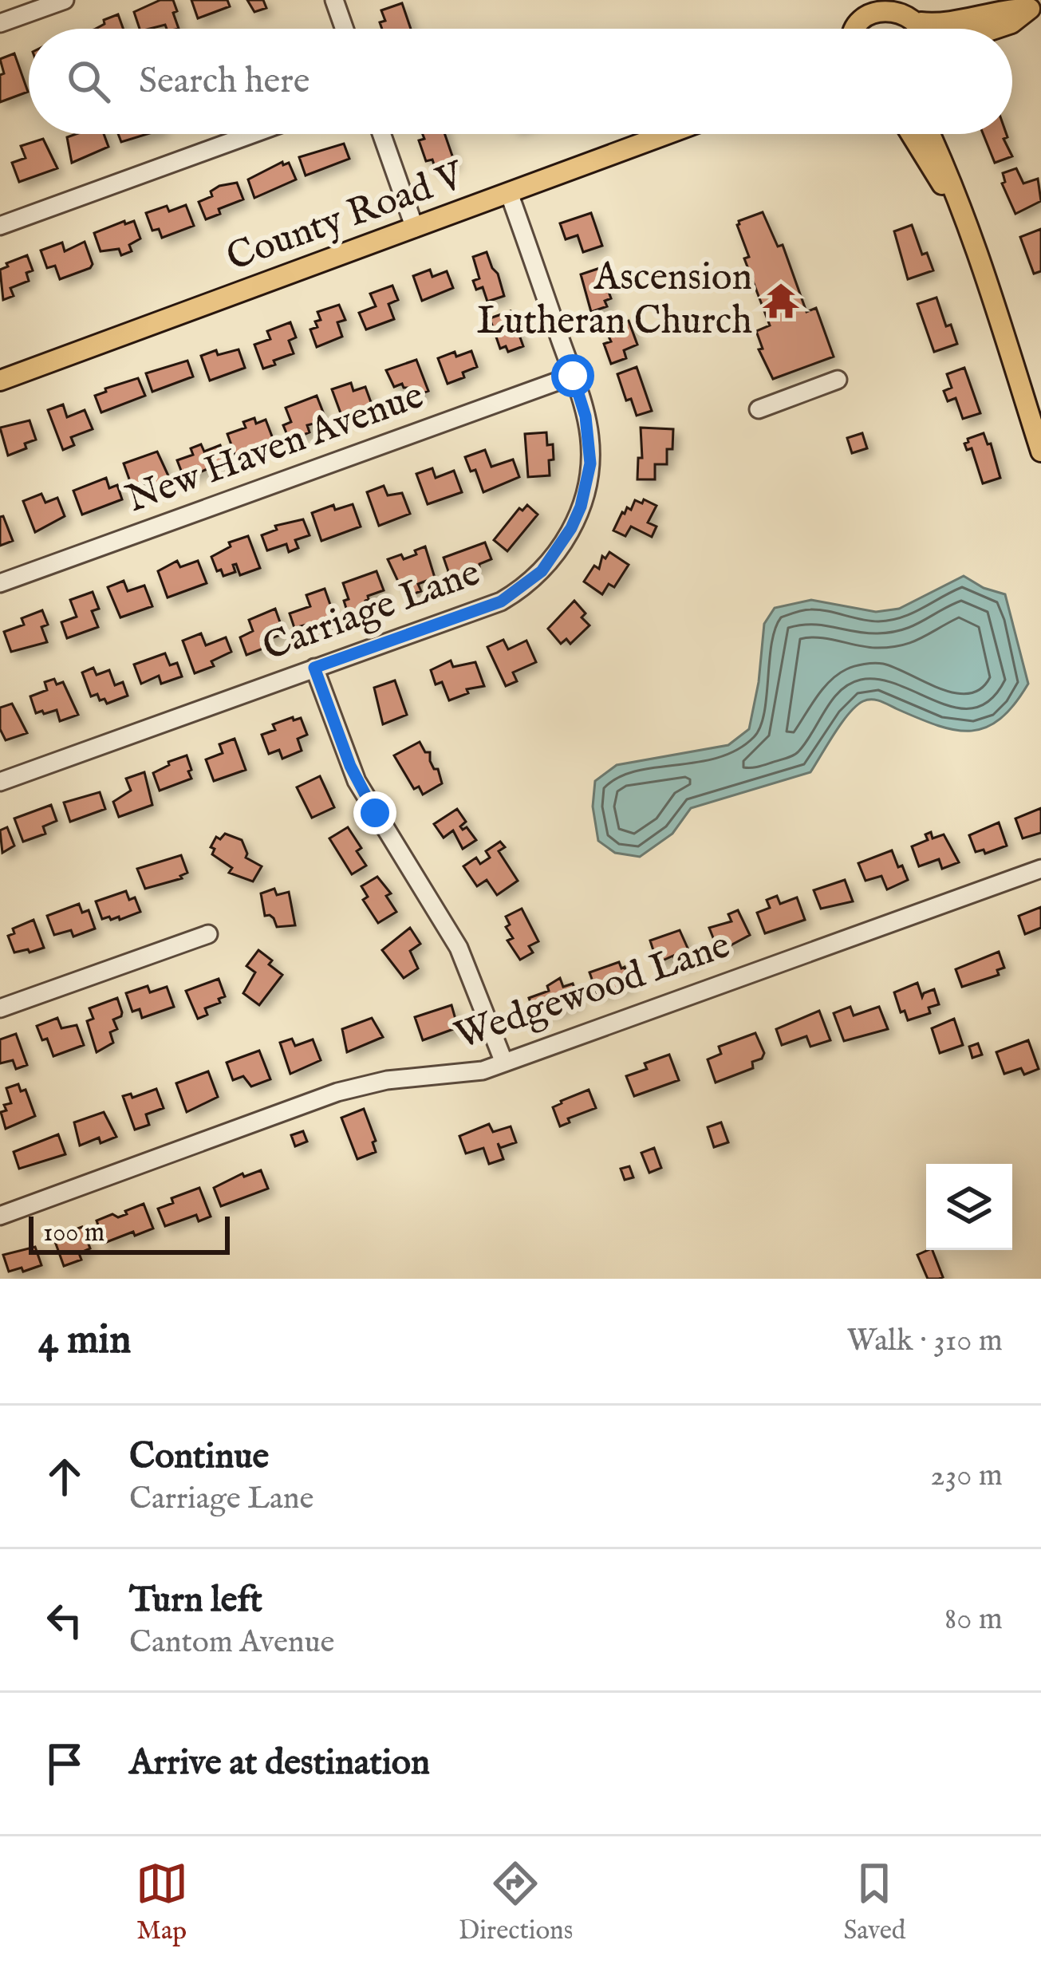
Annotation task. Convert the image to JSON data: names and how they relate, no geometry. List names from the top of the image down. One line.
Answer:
{"streets":{"main road":["County Road V"],"street":["New Haven Avenue","Carriage Lane","Wedgewood Lane"]},"crossings":[["County Road V","Carriage Lane"],["New Haven Avenue","Carriage Lane"]],"places":{"temple":["Ascension Lutheran Church"]},"scale_bar":"100 m","page":{"search":"Search here","scale":"100 m","heading":["4 min","Walk · 310 m"],"list":[["Continue","Carriage Lane","230 m"],["Turn left","Cantom Avenue","80 m"],"Arrive at destination"],"nav":["Map","Directions","Saved"]}}
